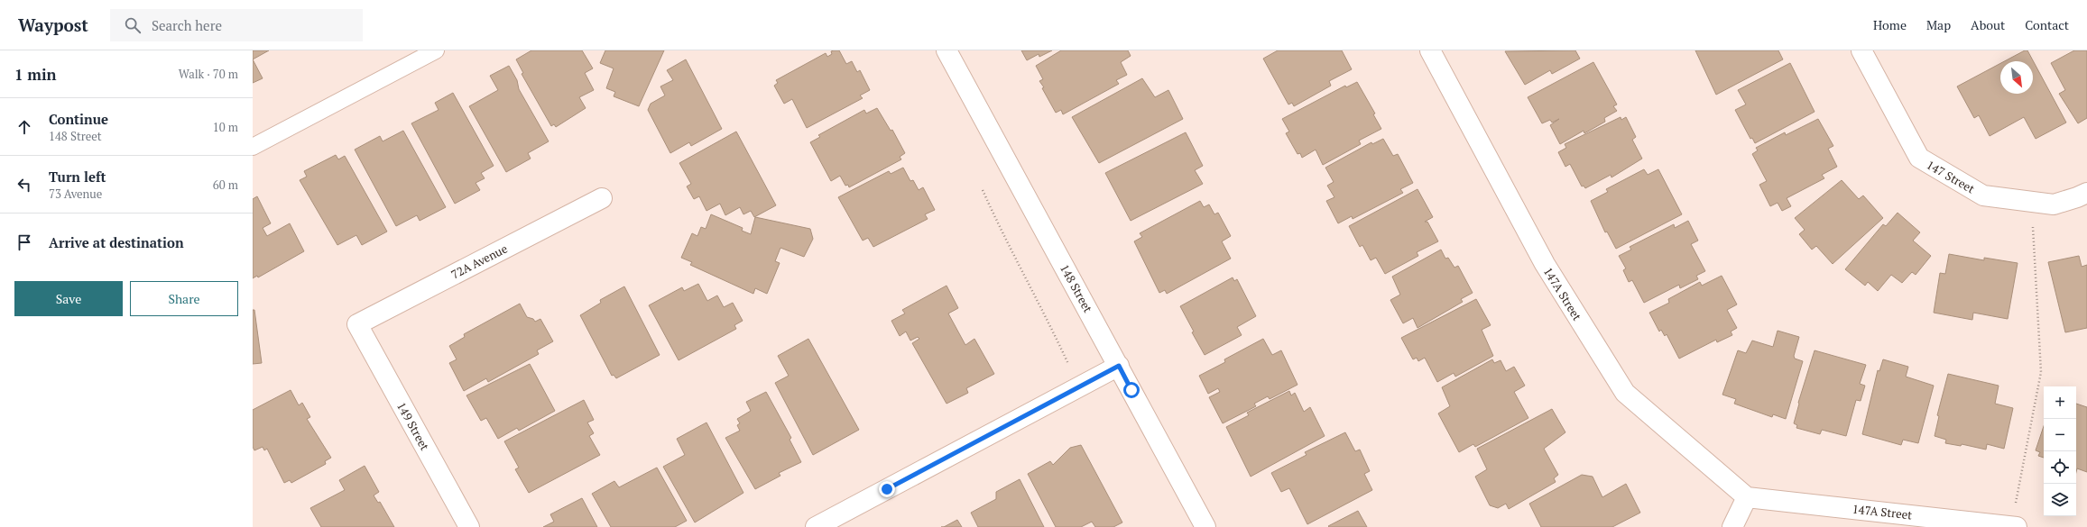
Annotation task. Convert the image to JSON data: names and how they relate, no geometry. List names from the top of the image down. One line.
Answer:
{"streets":{"street":["147 Street","72A Avenue","148 Street","147A Street","149 Street"]},"crossings":[["72A Avenue","149 Street"]],"north":"bottom right","page":{"header":"Waypost","search":"Search here","nav":["Home","Map","About","Contact"],"heading":["1 min","Walk · 70 m"],"list":[["Continue","148 Street","10 m"],["Turn left","73 Avenue","60 m"],"Arrive at destination"],"buttons":["Save","Share"],"map_buttons":["+","−"]}}
